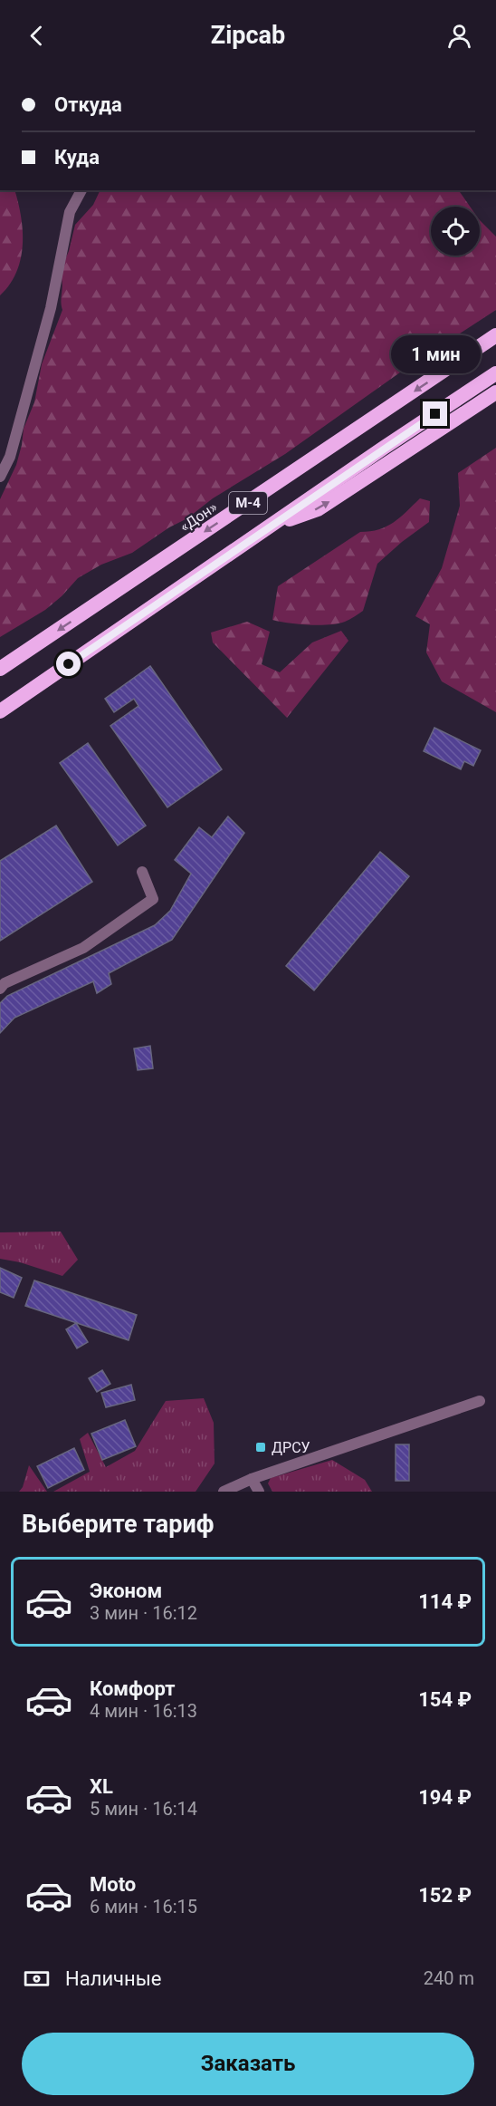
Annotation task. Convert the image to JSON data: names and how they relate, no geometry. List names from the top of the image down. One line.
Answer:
{"streets":{"highway":["М-4","«Дон»"]},"places":{"transit":["ДРСУ"]},"page":{"header":"Zipcab","banner":["Откуда","Куда"],"bubble":"1 мин","heading":"Выберите тариф","list":[{"name":"Эконом","note":"3 мин · 16:12","value":"114 ₽"},{"name":"Комфорт","note":"4 мин · 16:13","value":"154 ₽"},{"name":"XL","note":"5 мин · 16:14","value":"194 ₽"},{"name":"Moto","note":"6 мин · 16:15","value":"152 ₽"}],"pay":["Наличные","240 m"],"buttons":"Заказать"}}
